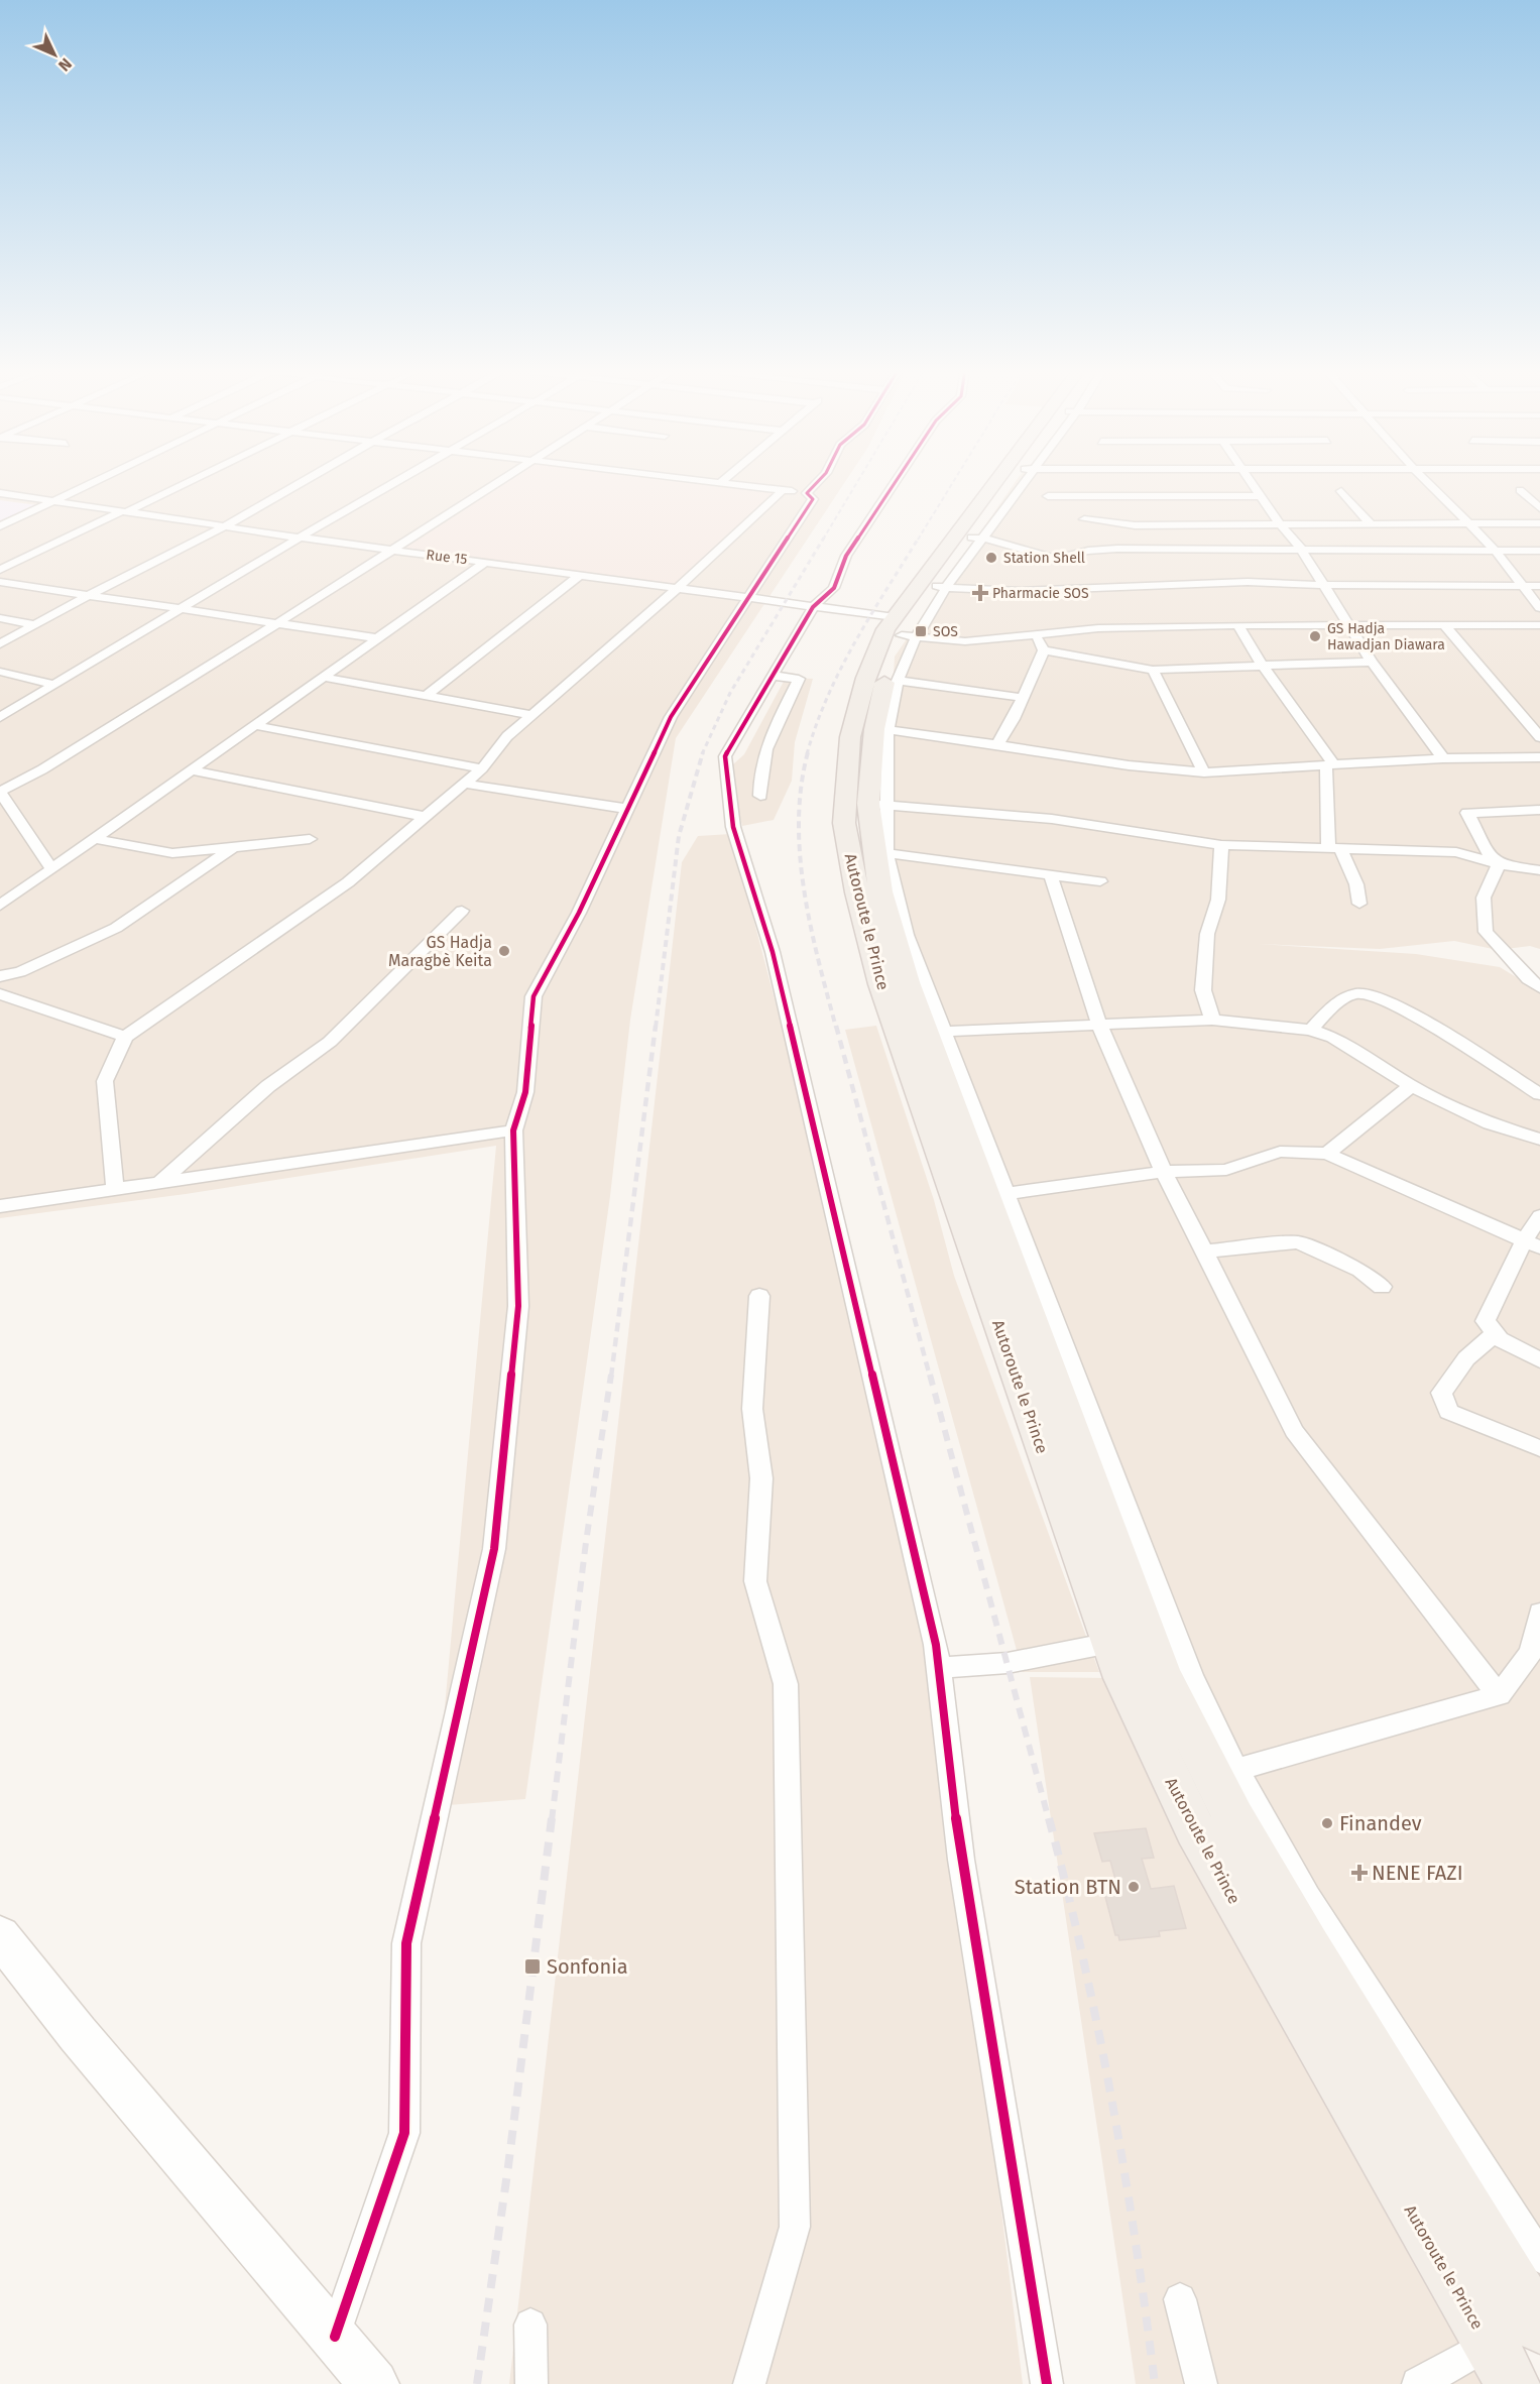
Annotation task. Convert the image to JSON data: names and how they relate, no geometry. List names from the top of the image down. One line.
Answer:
{"streets":{"main road":["Autoroute le Prince"],"street":["Rue 15"]},"crossings":[["Rue 15","Autoroute le Prince"]],"places":{"other":["Station Shell","GS Hadja Hawadjan Diawara","GS Hadja Maragbè Keita","Finandev","Station BTN"],"health":["Pharmacie SOS","NENE FAZI"],"transit":["SOS","Sonfonia"]},"north":"bottom right"}
